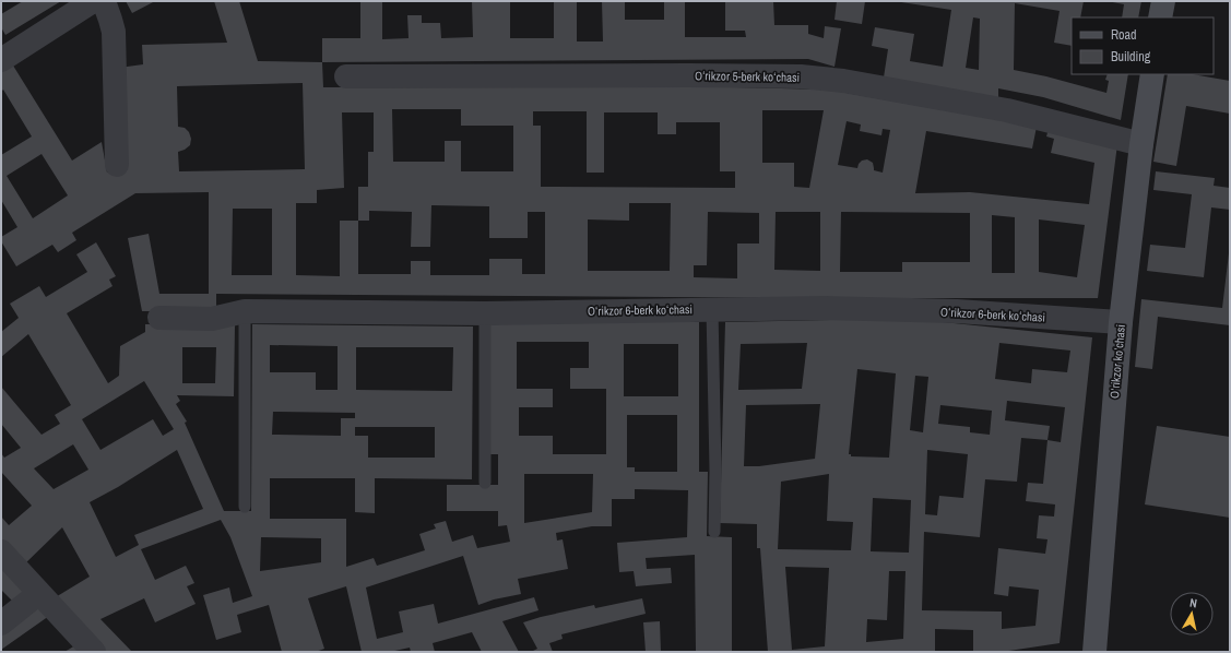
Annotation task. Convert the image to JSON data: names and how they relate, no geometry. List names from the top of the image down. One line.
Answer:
{"streets":{"main road":["Oʻrikzor koʻchasi"],"street":["Oʻrikzor 5-berk koʻchasi","Oʻrikzor 6-berk koʻchasi"]},"crossings":[["Oʻrikzor 5-berk koʻchasi","Oʻrikzor koʻchasi"],["Oʻrikzor 6-berk koʻchasi","Oʻrikzor koʻchasi"]],"legend":["Road","Building"],"north":"top"}
